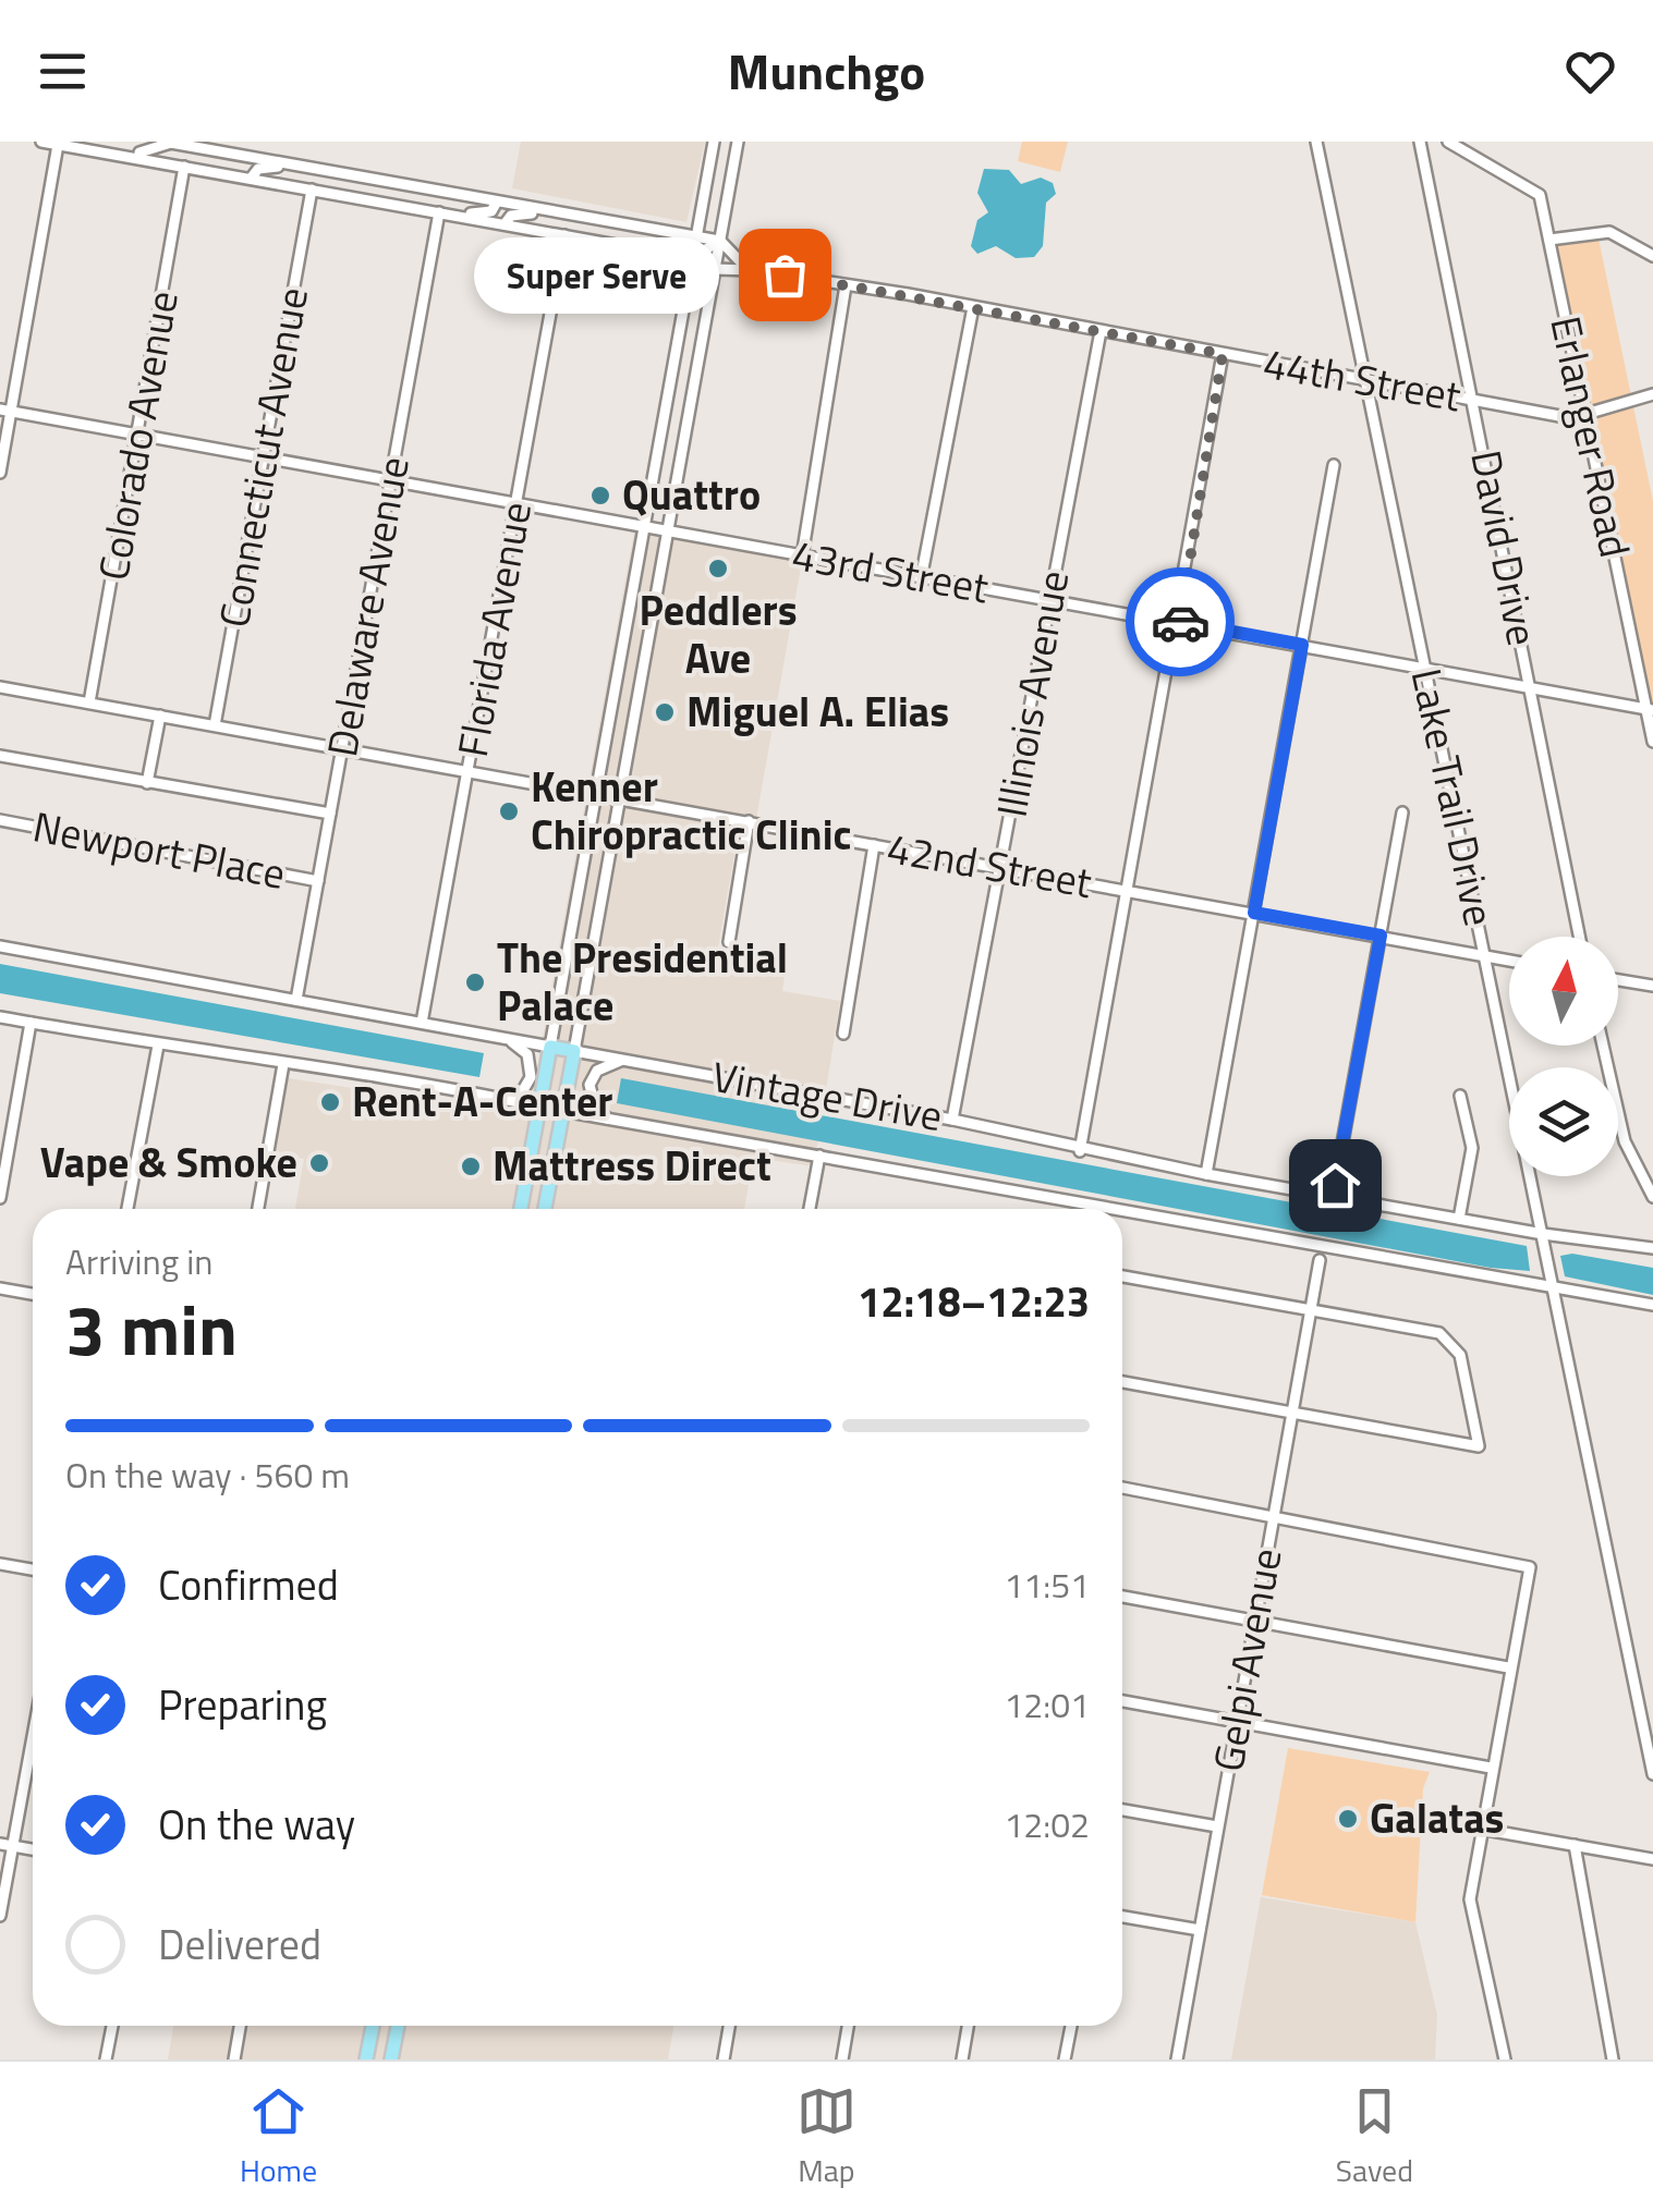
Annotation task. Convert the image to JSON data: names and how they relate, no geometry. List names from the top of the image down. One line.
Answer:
{"streets":{"main road":["Vintage Drive"],"street":["44th Street","Colorado Avenue","Erlanger Road","Connecticut Avenue","David Drive","43rd Street","Delaware Avenue","Florida Avenue","Illinois Avenue","Lake Trail Drive","Newport Place","42nd Street","Gelpi Avenue"]},"crossings":[["44th Street","Erlanger Road"],["44th Street","David Drive"],["44th Street","Illinois Avenue"],["44th Street","Lake Trail Drive"],["Colorado Avenue","43rd Street"],["Colorado Avenue","42nd Street"],["Erlanger Road","43rd Street"],["Connecticut Avenue","43rd Street"],["Connecticut Avenue","42nd Street"],["David Drive","43rd Street"],["43rd Street","Delaware Avenue"],["43rd Street","Florida Avenue"],["43rd Street","Illinois Avenue"],["43rd Street","Lake Trail Drive"],["Delaware Avenue","Newport Place"],["Delaware Avenue","42nd Street"],["Delaware Avenue","Vintage Drive"],["Florida Avenue","42nd Street"],["Florida Avenue","Vintage Drive"],["Illinois Avenue","42nd Street"],["Illinois Avenue","Vintage Drive"],["Lake Trail Drive","42nd Street"],["Lake Trail Drive","Vintage Drive"]],"places":["Super Serve","Quattro","Peddlers Ave","Miguel A. Elias","Kenner Chiropractic Clinic","The Presidential Palace","Rent-A-Center","Vape & Smoke","Mattress Direct","Galatas"],"north":"top","page":{"header":"Munchgo","bubble":"Super Serve","heading":["3 min","Arriving in","12:18–12:23"],"bar":"On the way · 560 m","list":[["Confirmed","11:51"],["Preparing","12:01"],["On the way","12:02"],"Delivered"],"tabs":["Home","Map","Saved"]}}
